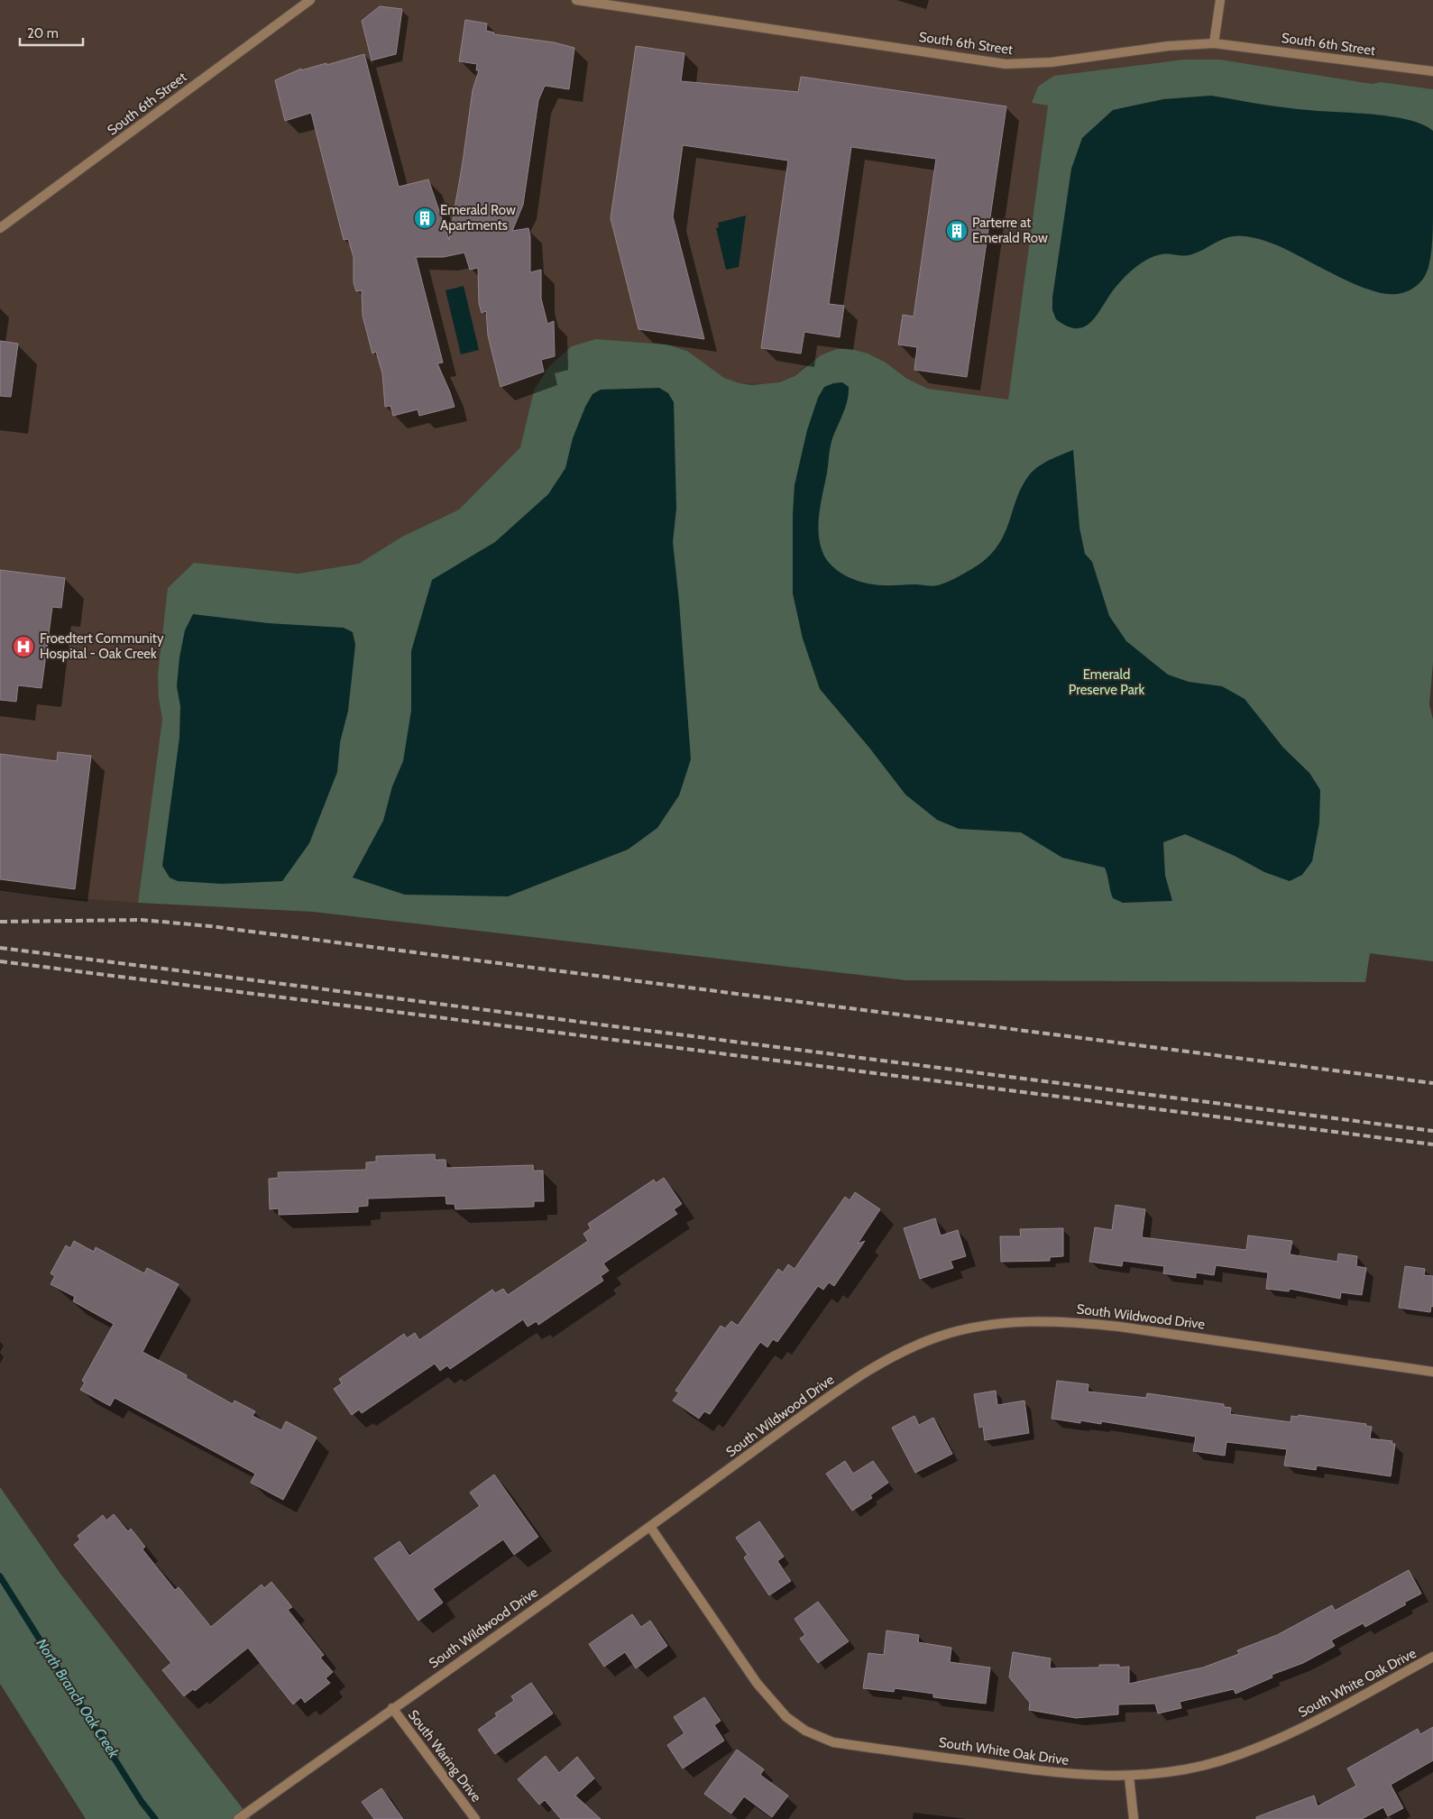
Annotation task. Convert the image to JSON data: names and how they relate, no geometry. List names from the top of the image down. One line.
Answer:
{"streets":{"street":["South 6th Street","South Wildwood Drive","South White Oak Drive","South Waring Drive"]},"crossings":[["South Wildwood Drive","South White Oak Drive"],["South Wildwood Drive","South Waring Drive"]],"water":["North Branch Oak Creek"],"parks":["Emerald Preserve Park"],"places":{"building":["Emerald Row Apartments","Parterre at Emerald Row"],"hospital":["Froedtert Community Hospital - Oak Creek"]},"scale_bar":"20 m"}
